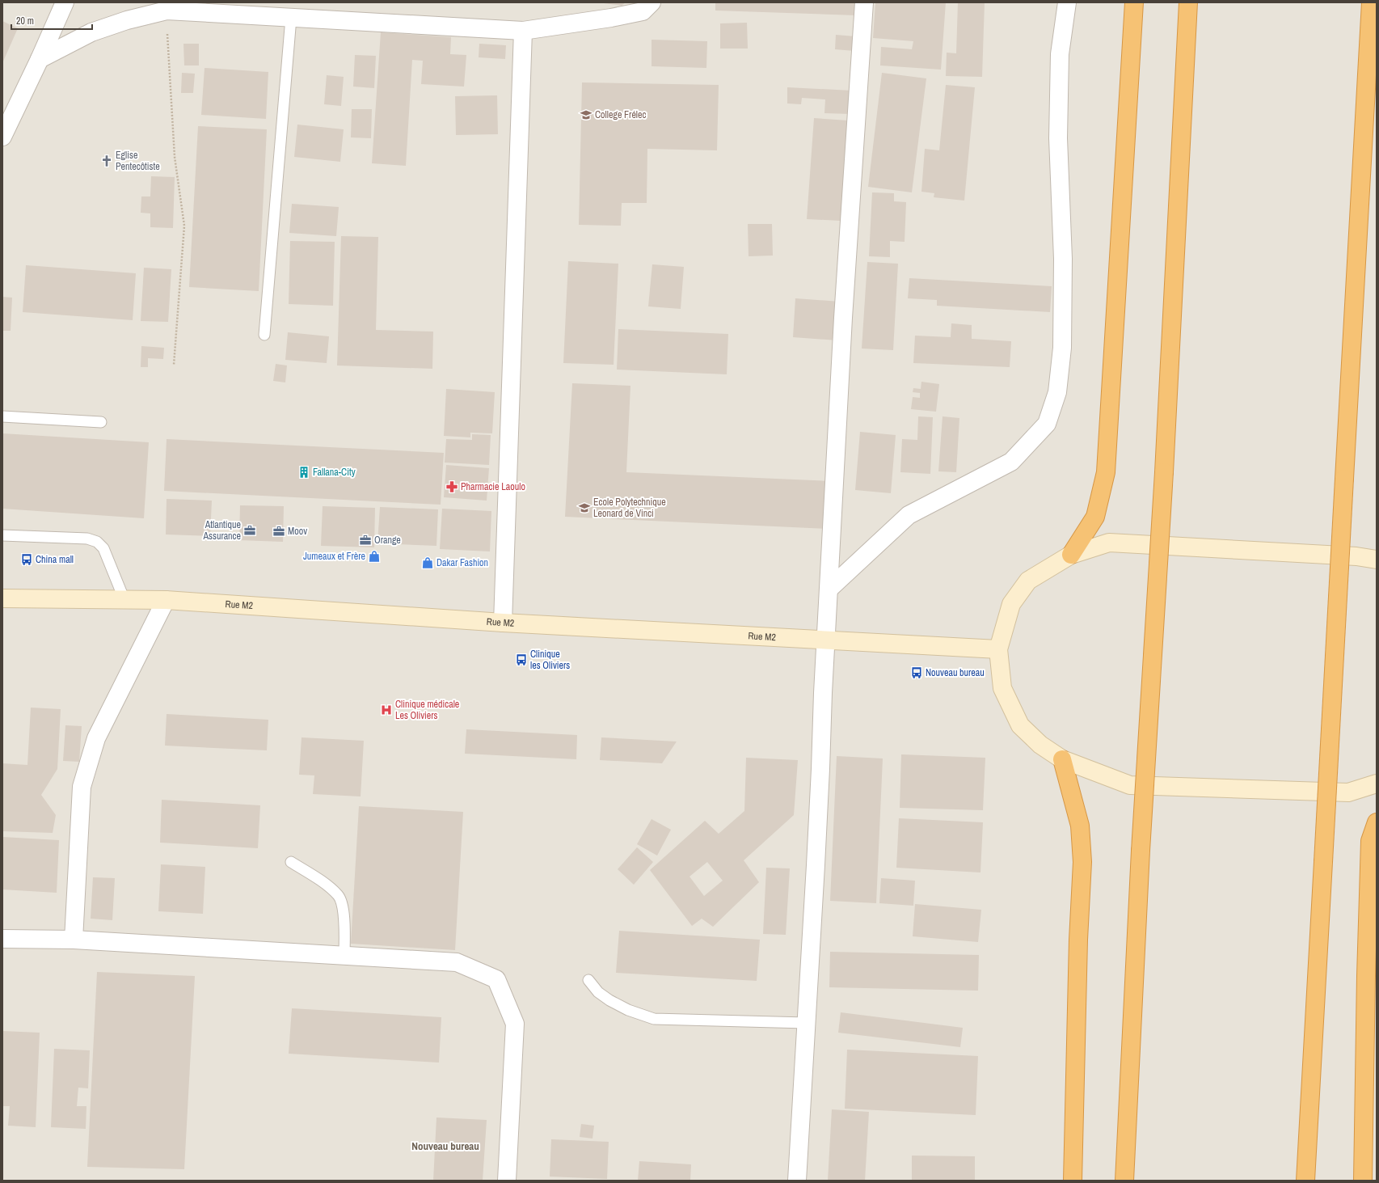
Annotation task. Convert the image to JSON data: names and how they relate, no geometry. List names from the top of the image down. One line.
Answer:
{"streets":{"main road":["Rue M2"]},"districts":["Nouveau bureau"],"places":{"school or university":["College Frélec","Ecole Polytechnique Leonard de Vinci"],"church":["Eglise Pentecôtiste"],"building":["Fallana-City"],"pharmacy":["Pharmacie Laoulo"],"office":["Atlantique Assurance","Moov","Orange"],"shop":["Jumeaux et Frère","Dakar Fashion"],"bus stop":["China mall","Clinique les Oliviers","Nouveau bureau"],"hospital":["Clinique médicale Les Oliviers"]},"scale_bar":"20 m"}
